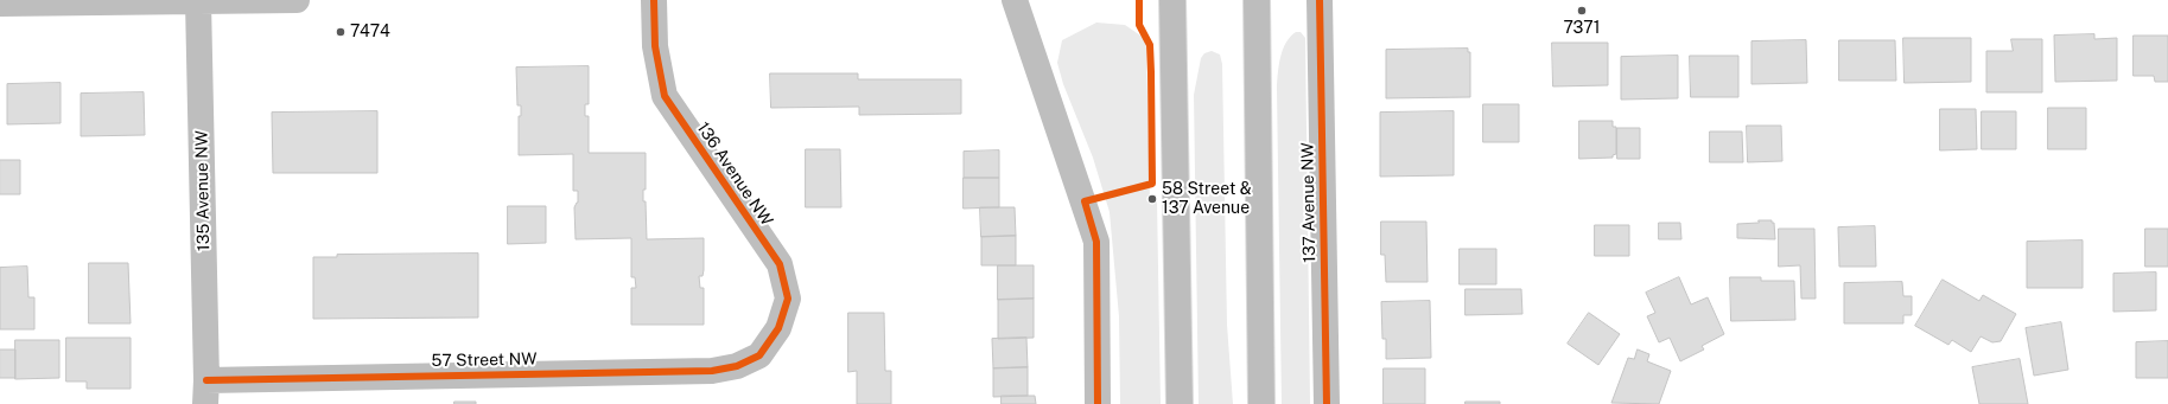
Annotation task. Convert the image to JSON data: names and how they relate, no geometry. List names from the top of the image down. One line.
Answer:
{"streets":{"street":["136 Avenue NW","135 Avenue NW","137 Avenue NW","57 Street NW"]},"crossings":[["136 Avenue NW","57 Street NW"],["135 Avenue NW","57 Street NW"]],"places":["7371","7474","58 Street & 137 Avenue"]}
